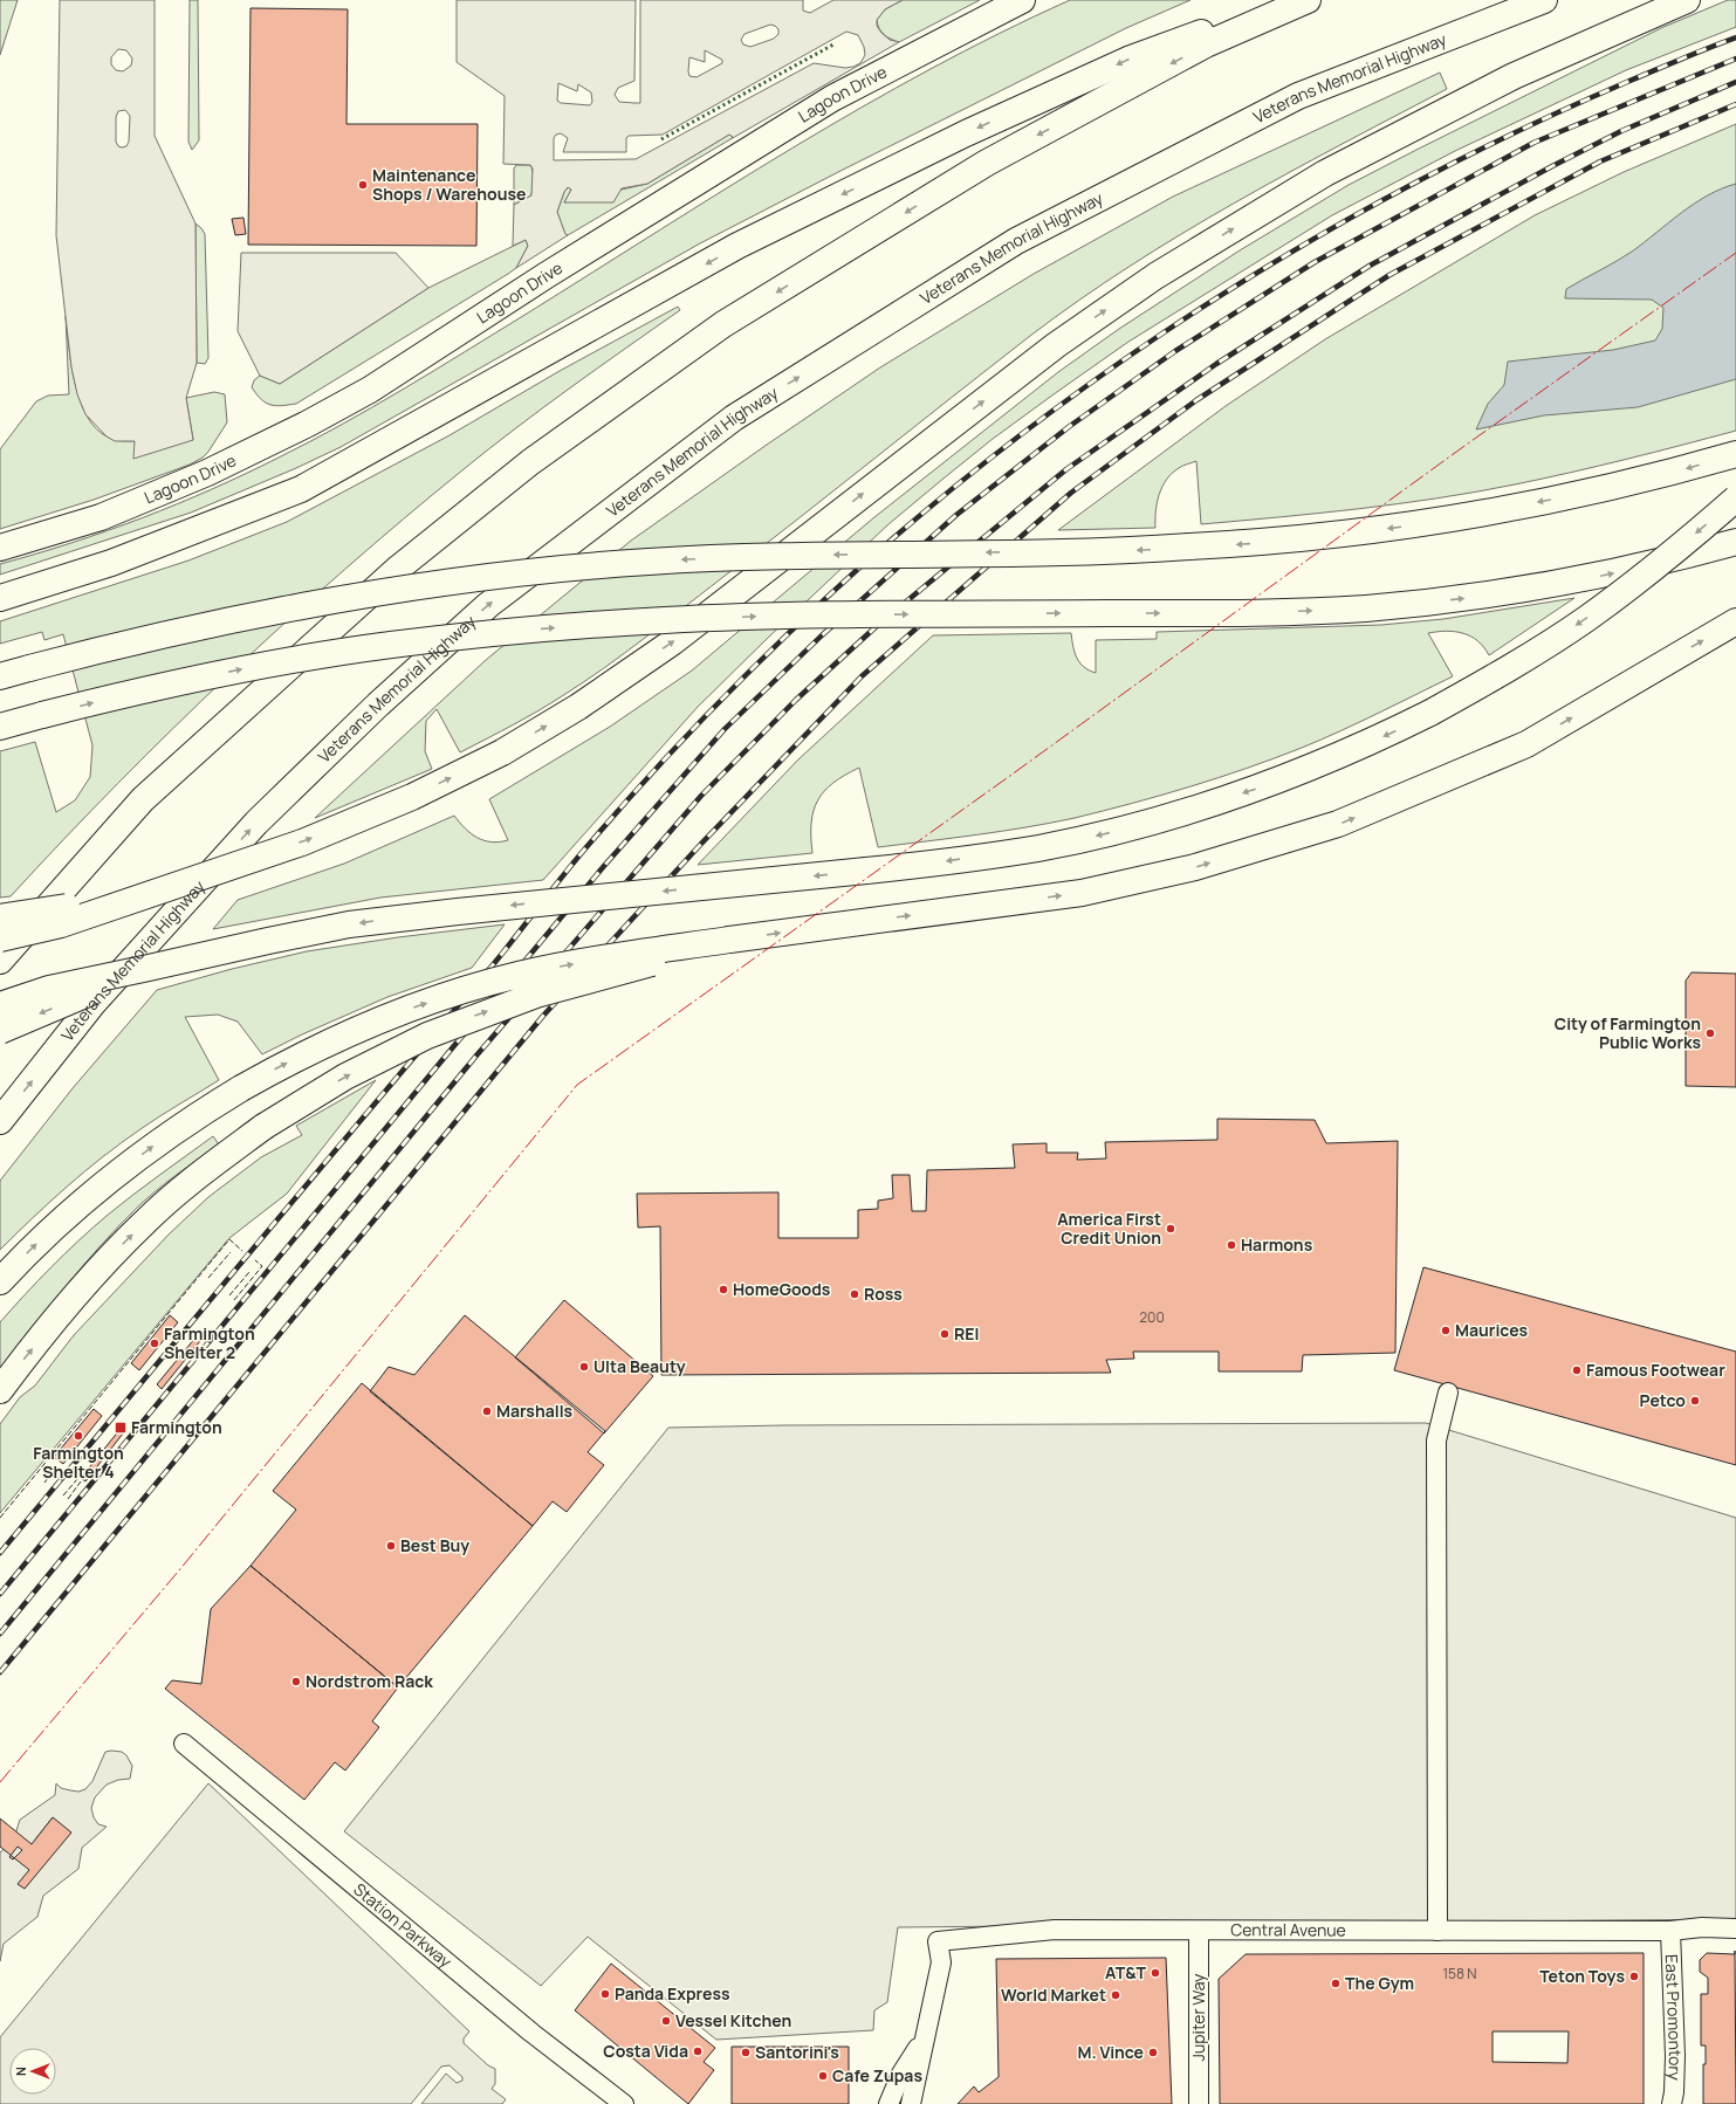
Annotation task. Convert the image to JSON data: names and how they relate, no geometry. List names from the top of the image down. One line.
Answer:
{"streets":{"main road":["Veterans Memorial Highway","Lagoon Drive"],"street":["Station Parkway","Central Avenue","Jupiter Way","East Promontory"]},"crossings":[["Central Avenue","Jupiter Way"],["Central Avenue","East Promontory"]],"places":{"other":["Maintenance Shops / Warehouse","City of Farmington Public Works","America First Credit Union","Harmons","HomeGoods","Ross","Maurices","REI","Farmington Shelter 2","Ulta Beauty","Famous Footwear","Petco","Marshalls","Farmington Shelter 4","Best Buy","Nordstrom Rack","AT&T","Teton Toys","The Gym","Panda Express","World Market","Vessel Kitchen","Costa Vida","Santorini's","M. Vince","Cafe Zupas"],"transit":["Farmington"]},"house_numbers":["200","158 N"],"north":"left"}
